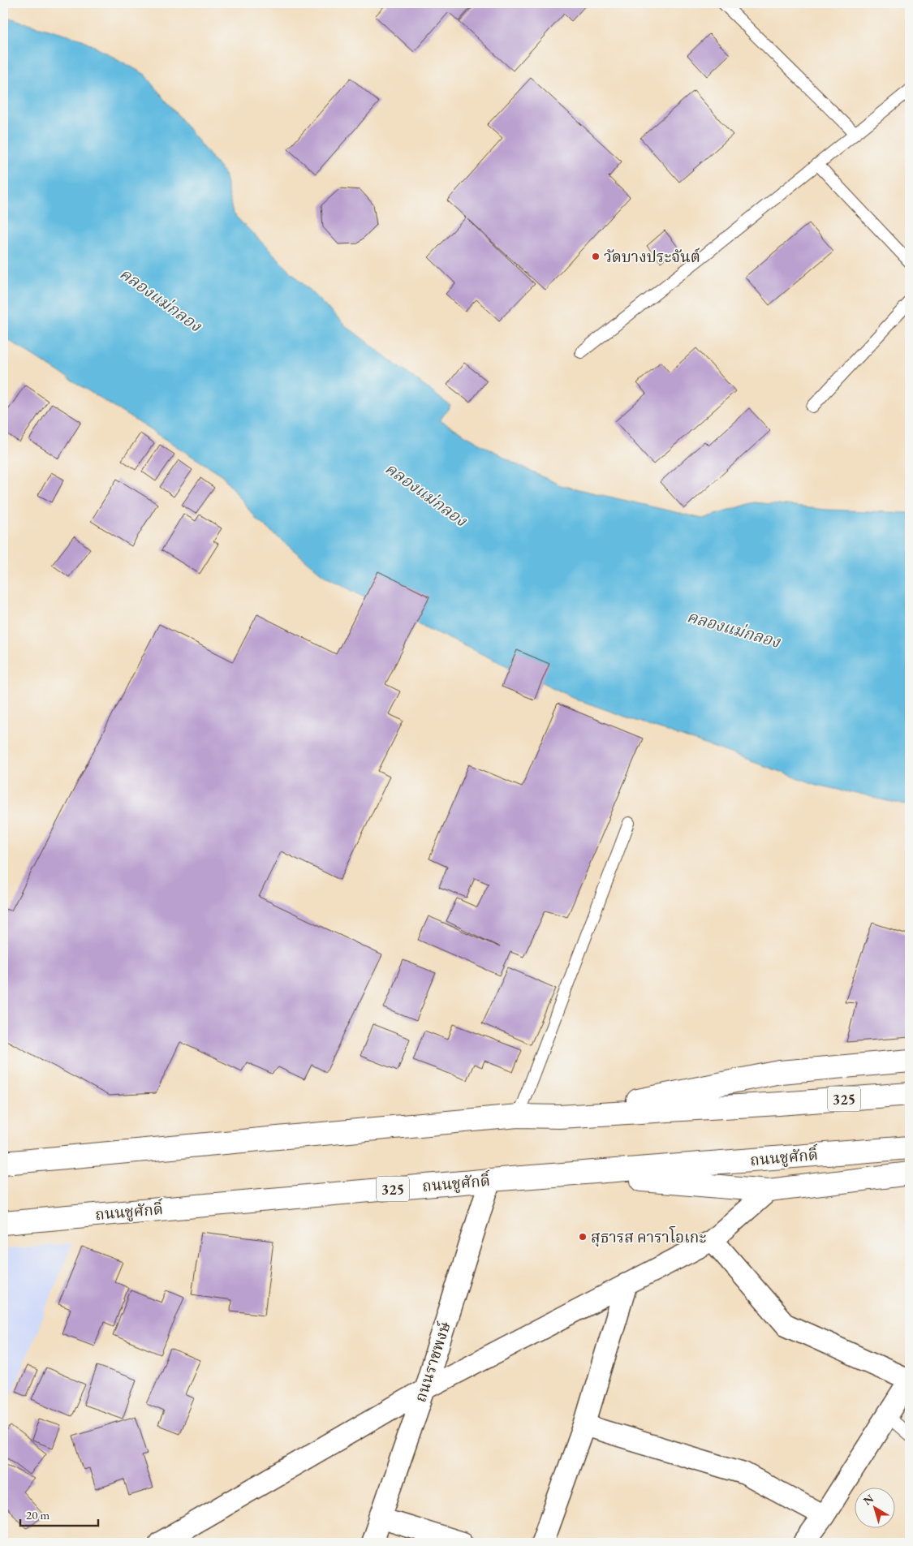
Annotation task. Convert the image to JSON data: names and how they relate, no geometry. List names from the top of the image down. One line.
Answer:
{"streets":{"main road":["325","ถนนชูศักดิ์"],"street":["ถนนราชพงษ์"]},"crossings":[["ถนนชูศักดิ์","ถนนราชพงษ์"]],"water":["คลองแม่กลอง"],"places":["วัดบางประจันต์","สุธารส คาราโอเกะ"],"scale_bar":"20 m","north":"top left"}
